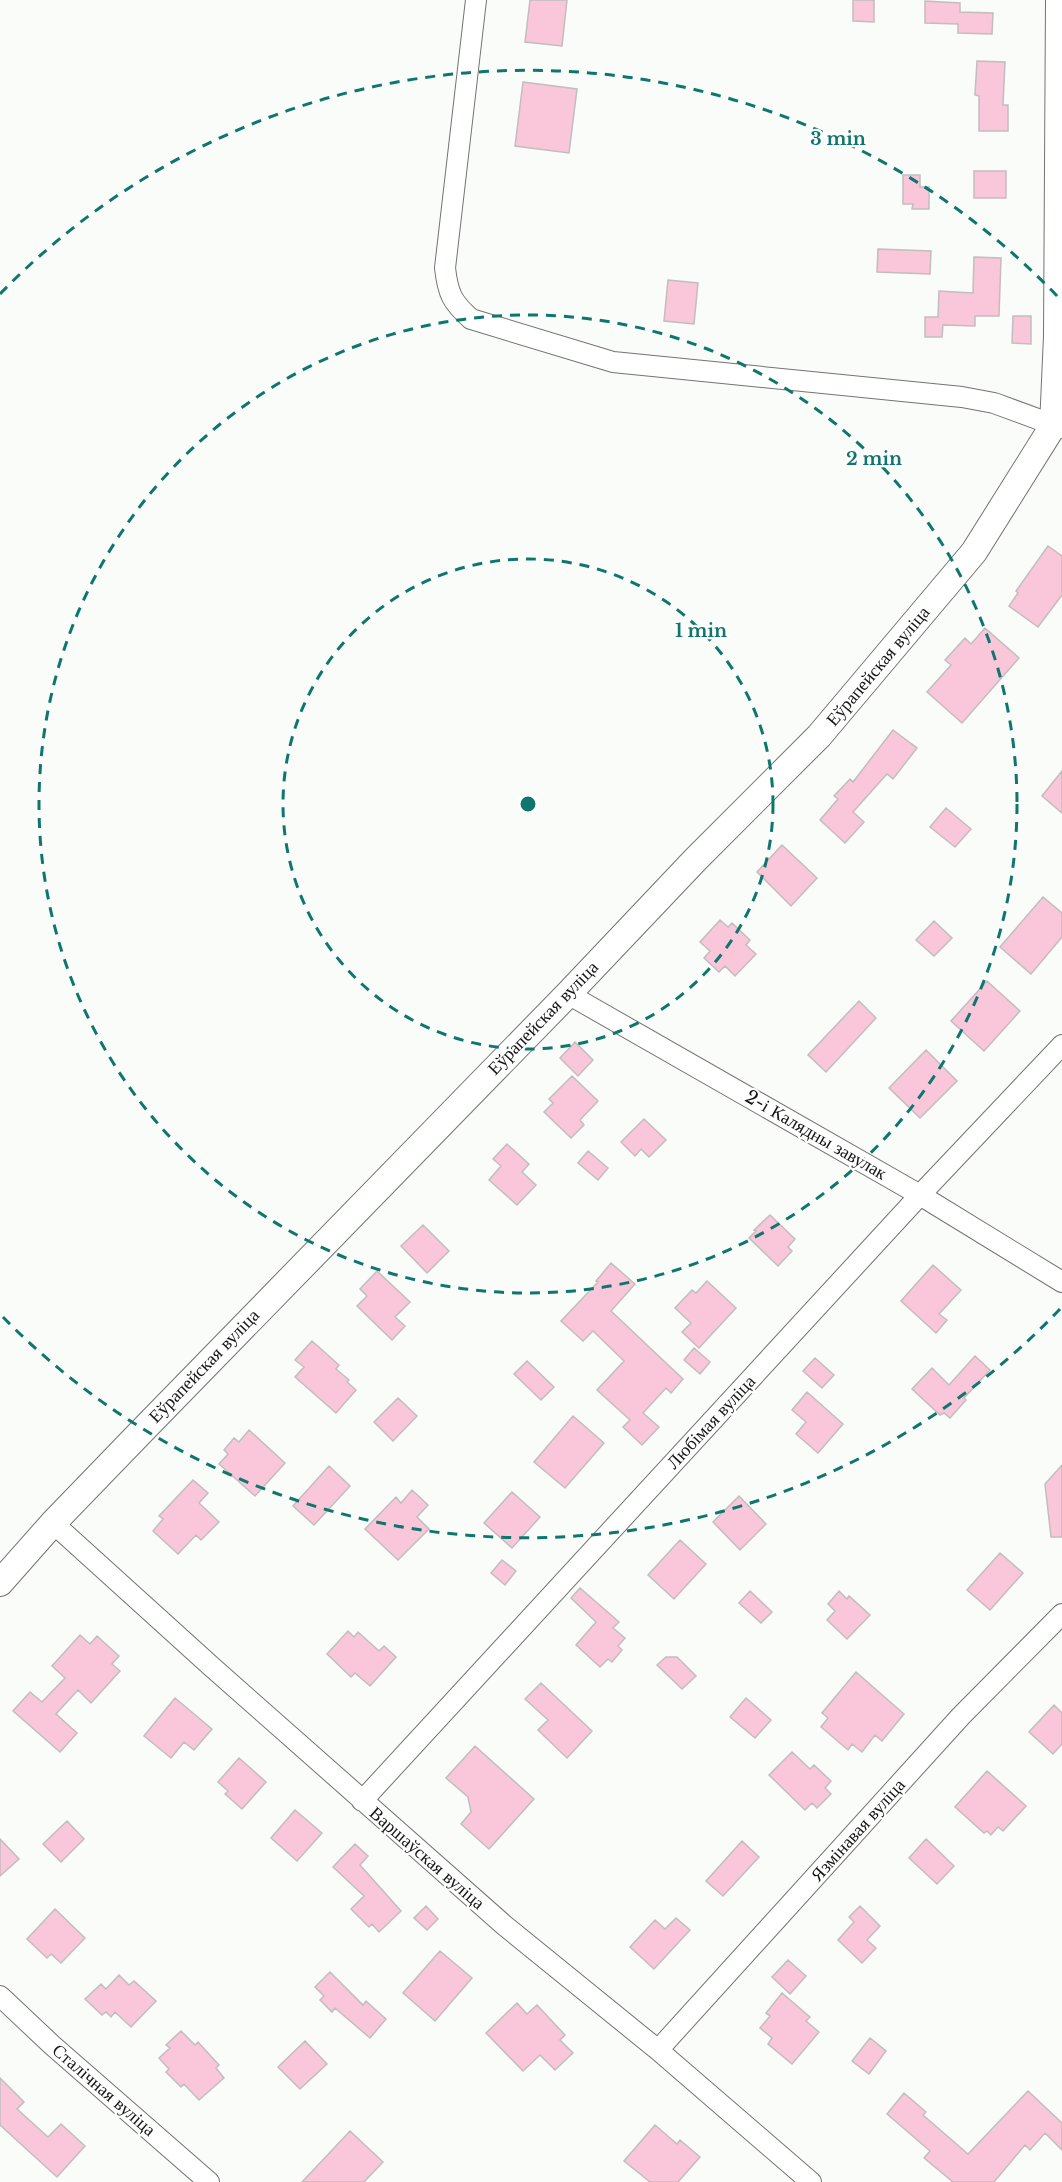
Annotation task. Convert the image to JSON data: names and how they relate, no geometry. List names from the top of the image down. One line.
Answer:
{"streets":{"street":["Еўрапейская вуліца","2-і Калядны завулак","Любімая вуліца","Язмінавая вуліца","Варшаўская вуліца","Сталічная вуліца"]},"crossings":[["Еўрапейская вуліца","2-і Калядны завулак"],["Еўрапейская вуліца","Варшаўская вуліца"],["2-і Калядны завулак","Любімая вуліца"],["Любімая вуліца","Варшаўская вуліца"],["Язмінавая вуліца","Варшаўская вуліца"]],"rings":["3 min","2 min","1 min"]}
